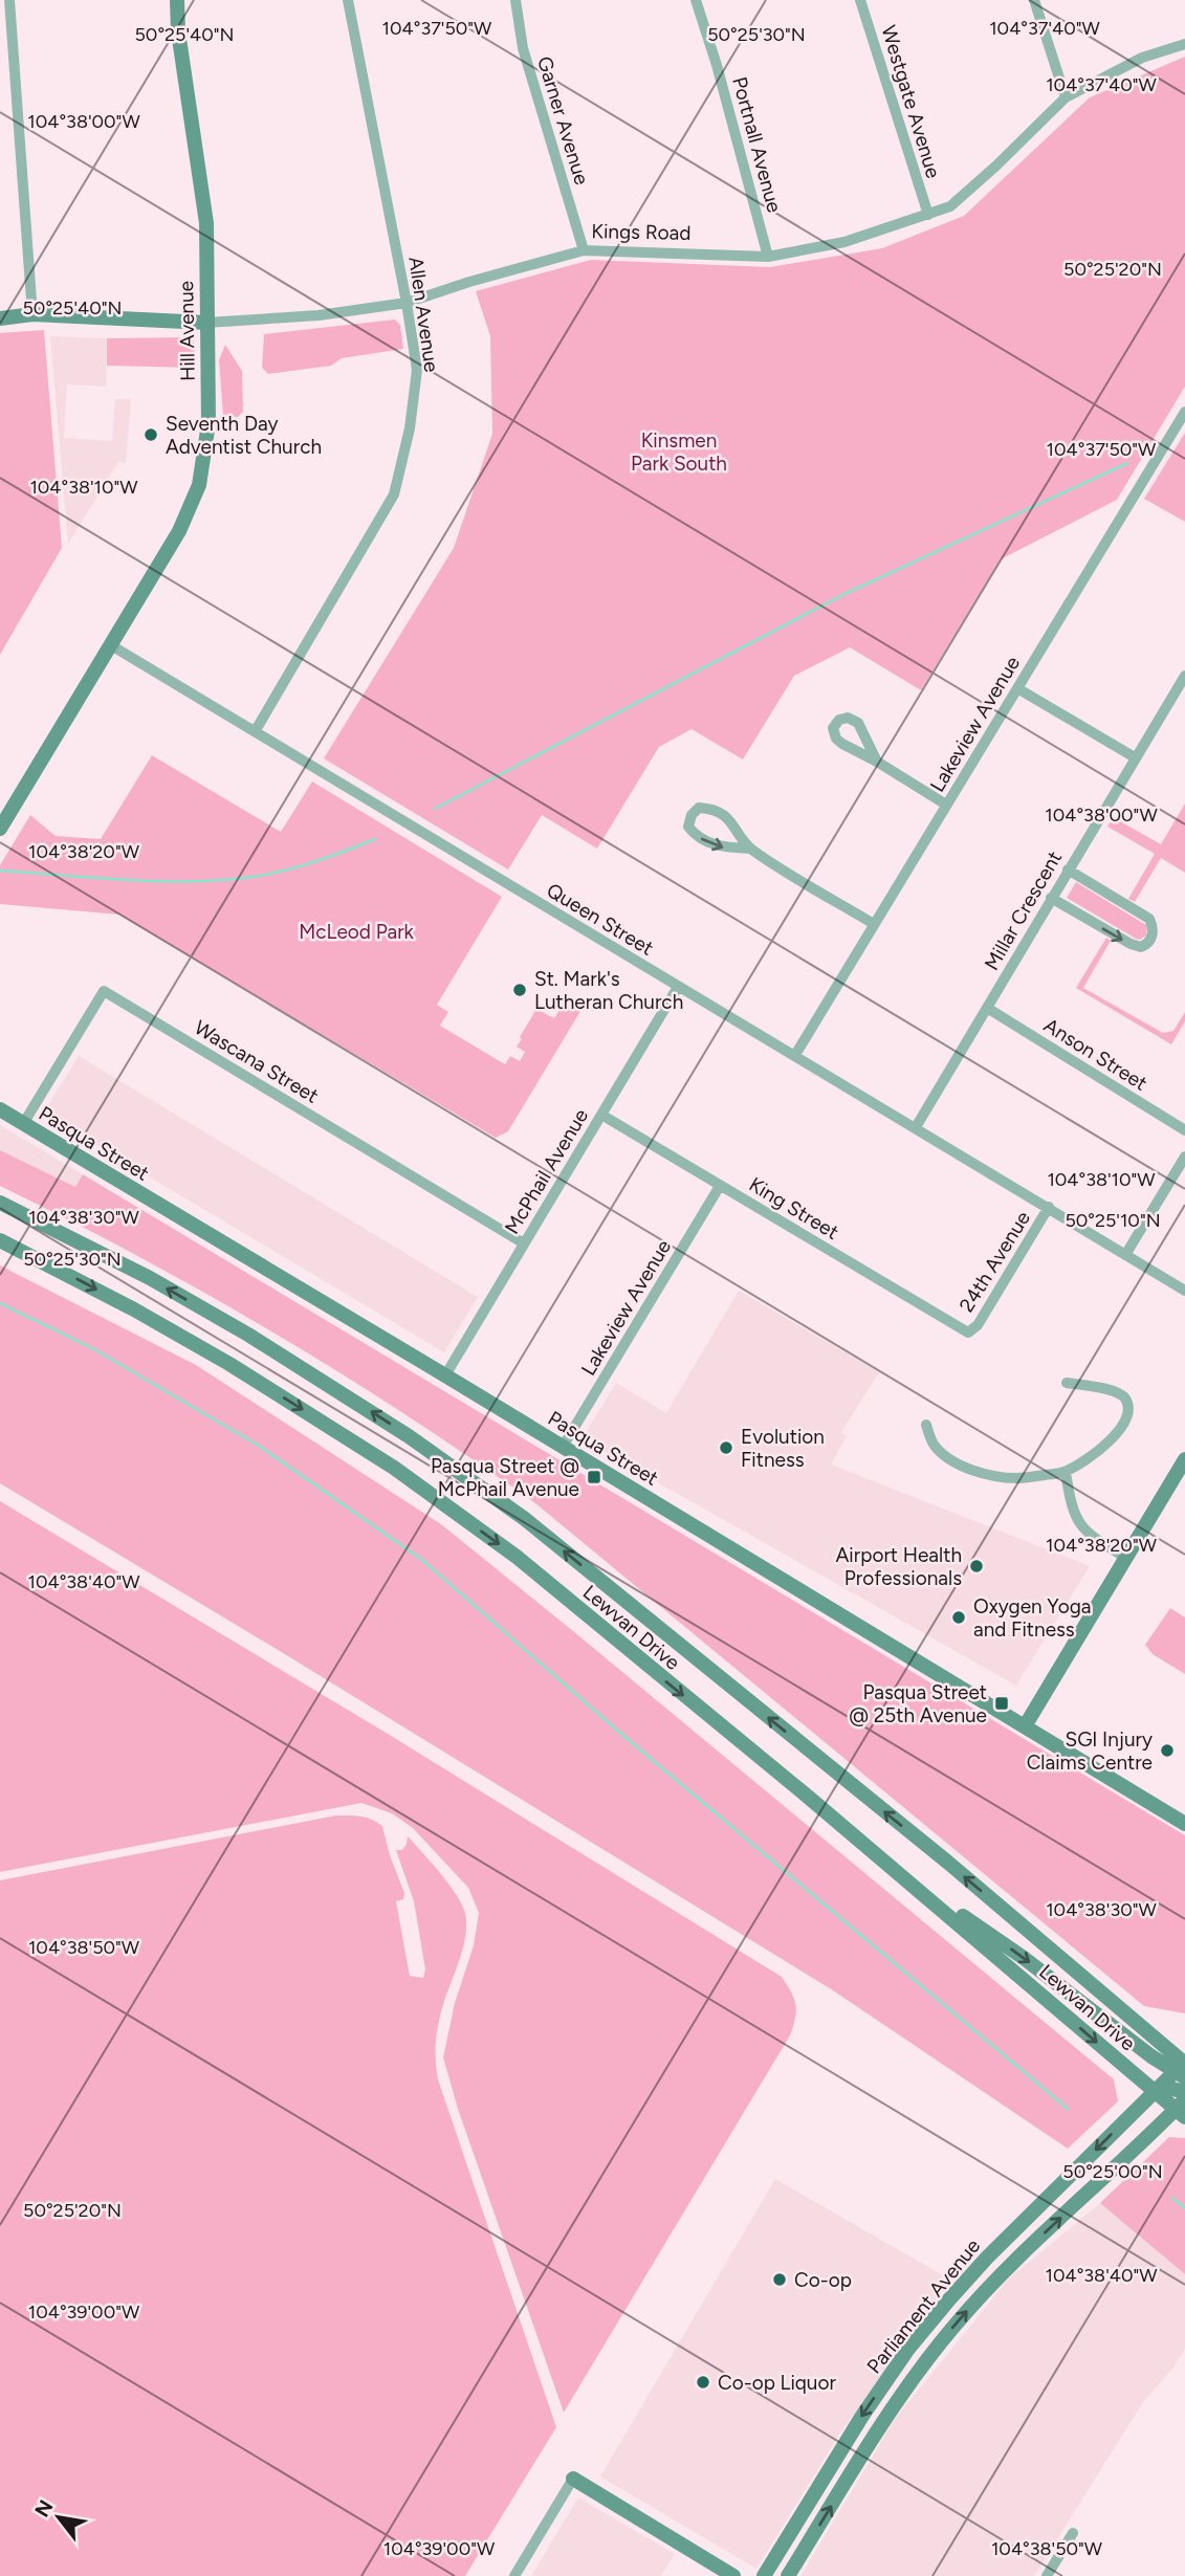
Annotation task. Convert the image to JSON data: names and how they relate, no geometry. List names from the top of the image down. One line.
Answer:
{"streets":{"main road":["Kings Road","Hill Avenue","Pasqua Street","Lewvan Drive","Parliament Avenue"],"street":["Westgate Avenue","Garner Avenue","Portnall Avenue","Allen Avenue","Lakeview Avenue","Millar Crescent","Queen Street","Anson Street","Wascana Street","McPhail Avenue","King Street","24th Avenue"]},"crossings":[["Westgate Avenue","Kings Road"],["Garner Avenue","Kings Road"],["Portnall Avenue","Kings Road"],["Kings Road","Allen Avenue"],["Kings Road","Hill Avenue"],["Allen Avenue","Queen Street"],["Hill Avenue","Queen Street"],["Lakeview Avenue","Queen Street"],["Lakeview Avenue","Pasqua Street"],["Lakeview Avenue","King Street"],["Millar Crescent","Queen Street"],["Millar Crescent","Anson Street"],["Queen Street","McPhail Avenue"],["Queen Street","24th Avenue"],["Wascana Street","Pasqua Street"],["Wascana Street","McPhail Avenue"],["Pasqua Street","McPhail Avenue"],["McPhail Avenue","King Street"],["King Street","24th Avenue"],["Lewvan Drive","Parliament Avenue"]],"parks":["Kinsmen Park South","McLeod Park"],"places":{"other":["Seventh Day Adventist Church","St. Mark's Lutheran Church","Evolution Fitness","Airport Health Professionals","Oxygen Yoga and Fitness","SGI Injury Claims Centre","Co-op","Co-op Liquor"],"transit":["Pasqua Street @ McPhail Avenue","Pasqua Street @ 25th Avenue"]},"north":"top left","coordinates":["104°37'50\"W","104°37'40\"W","50°25'40\"N","50°25'30\"N","104°38'00\"W","50°25'20\"N","104°38'10\"W","104°38'20\"W","104°38'30\"W","50°25'10\"N","104°38'40\"W","104°38'50\"W","50°25'00\"N","104°39'00\"W"]}
